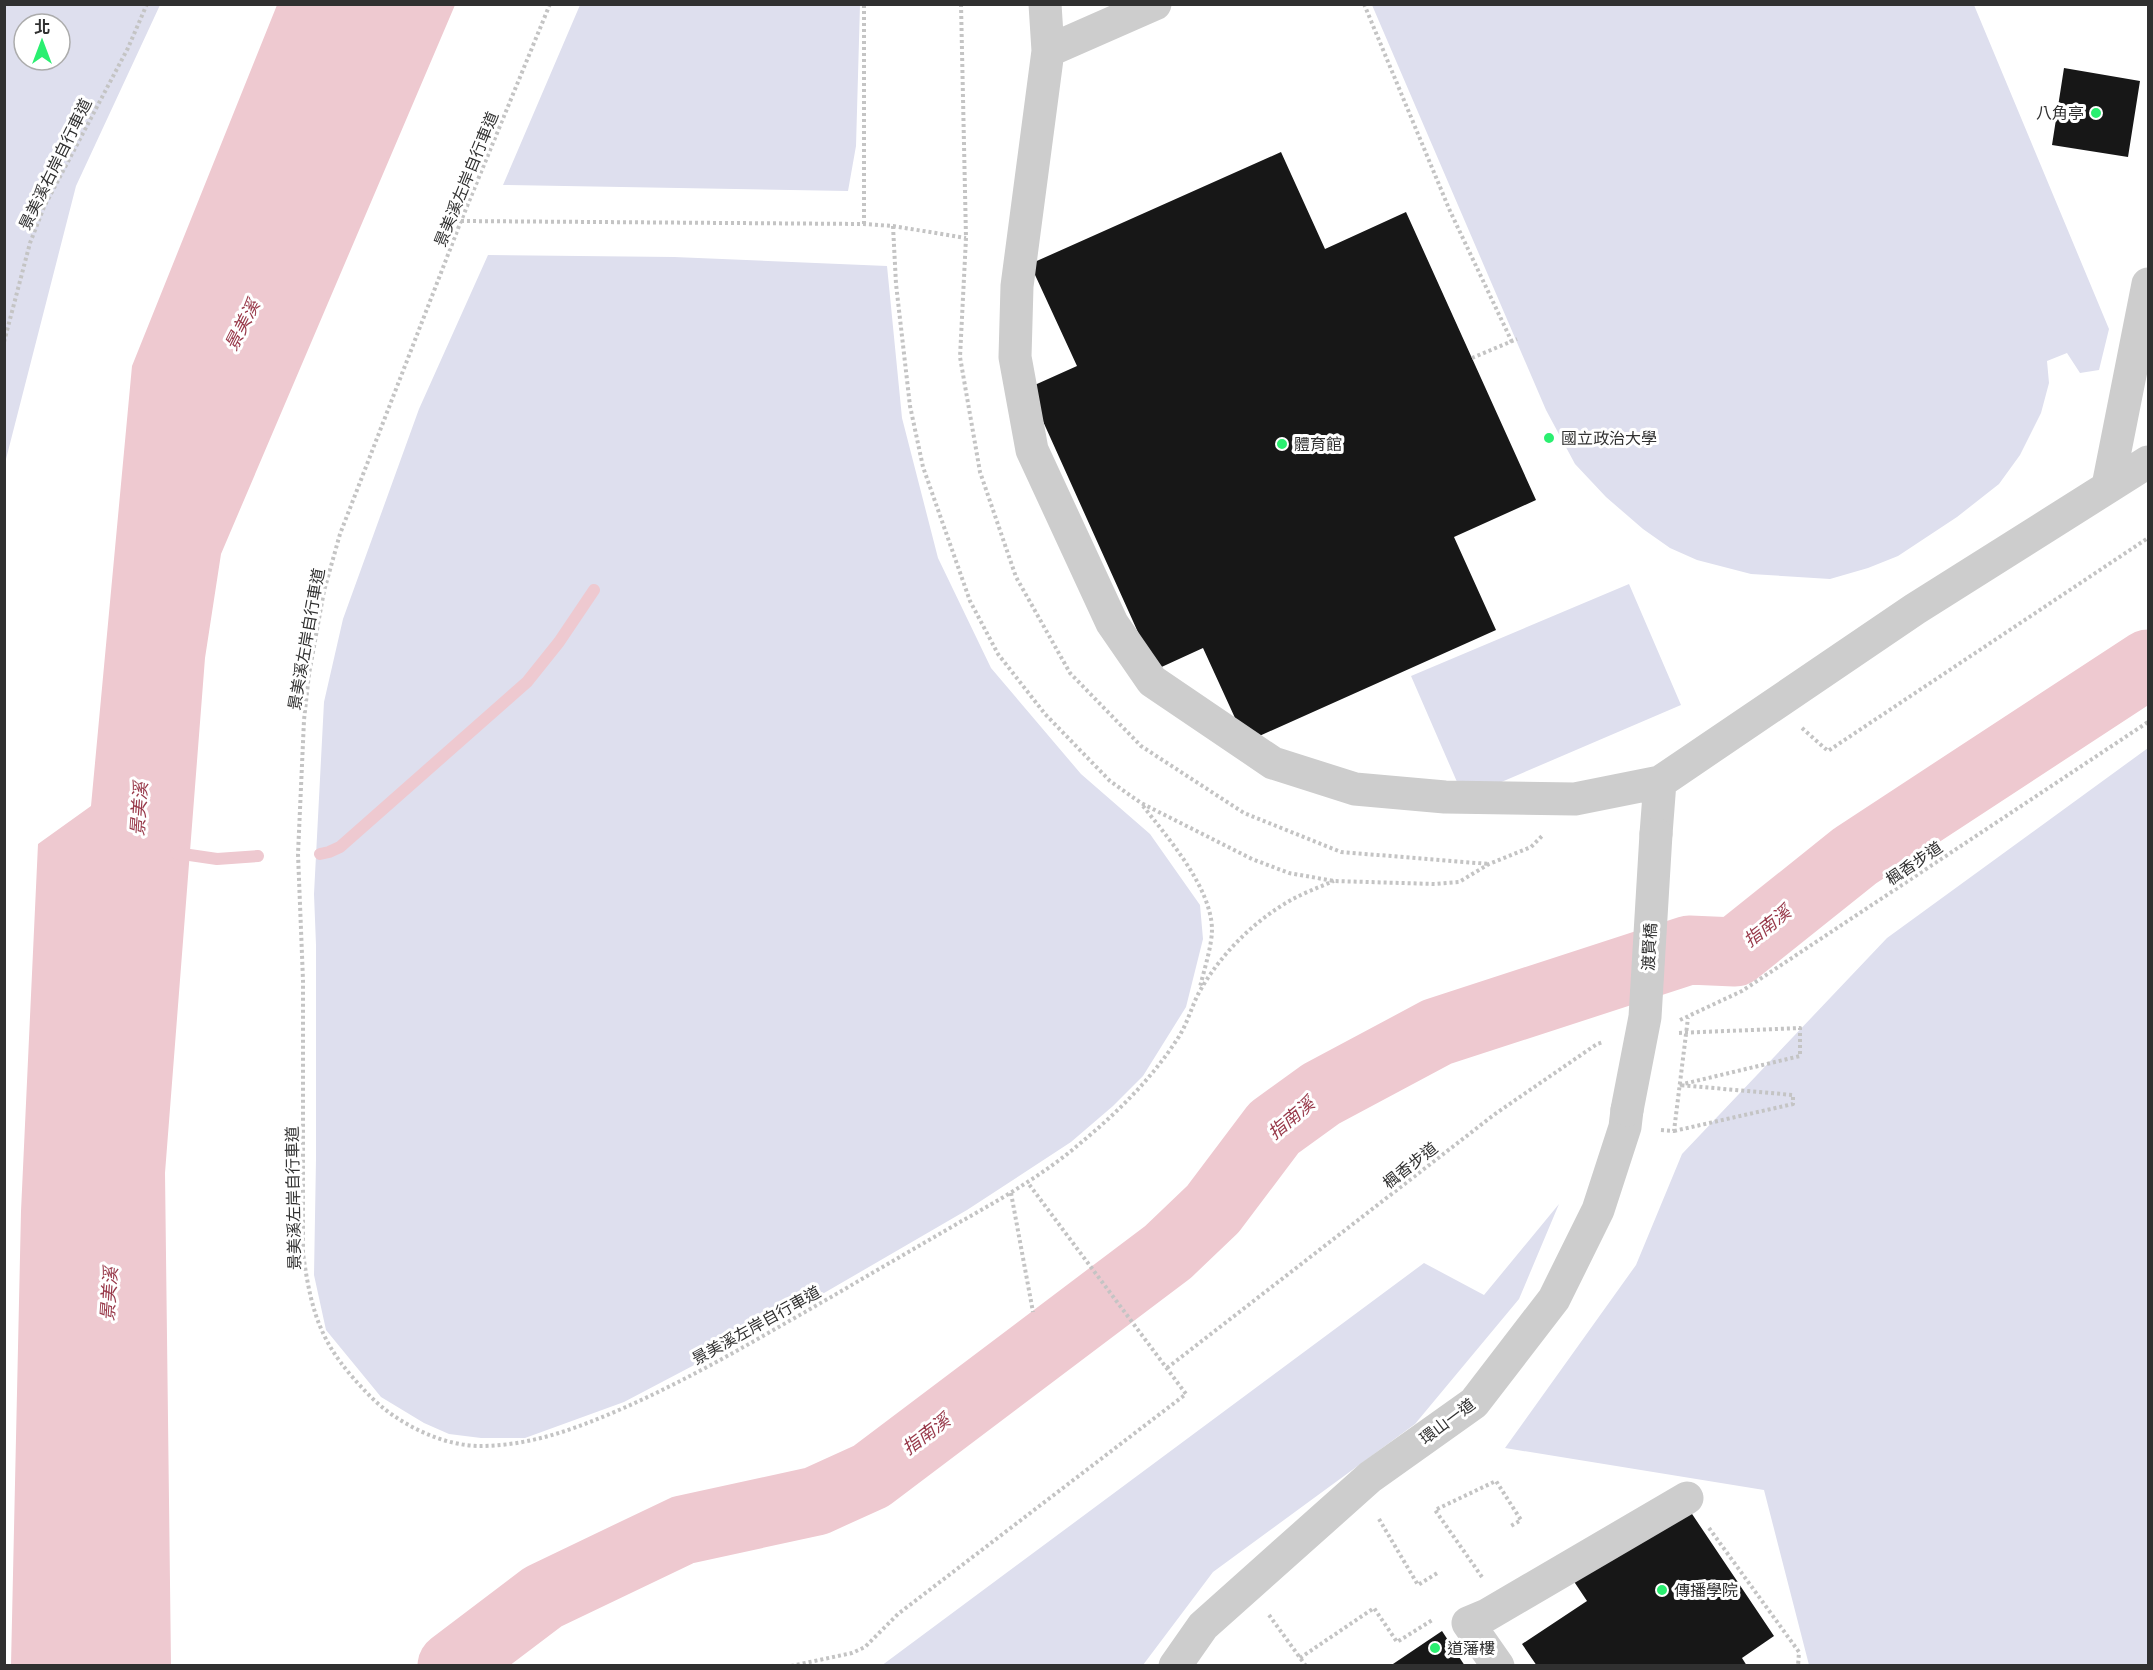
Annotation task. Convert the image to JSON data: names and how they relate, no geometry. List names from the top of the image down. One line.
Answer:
{"streets":{"lane":["渡賢橋","環山一道"],"path":["景美溪右岸自行車道","景美溪左岸自行車道","楓香步道"]},"crossings":[["渡賢橋","環山一道"]],"water":["景美溪","指南溪"],"places":["八角亭","國立政治大學","體育館","傳播學院","道藩樓"],"north":"top"}
